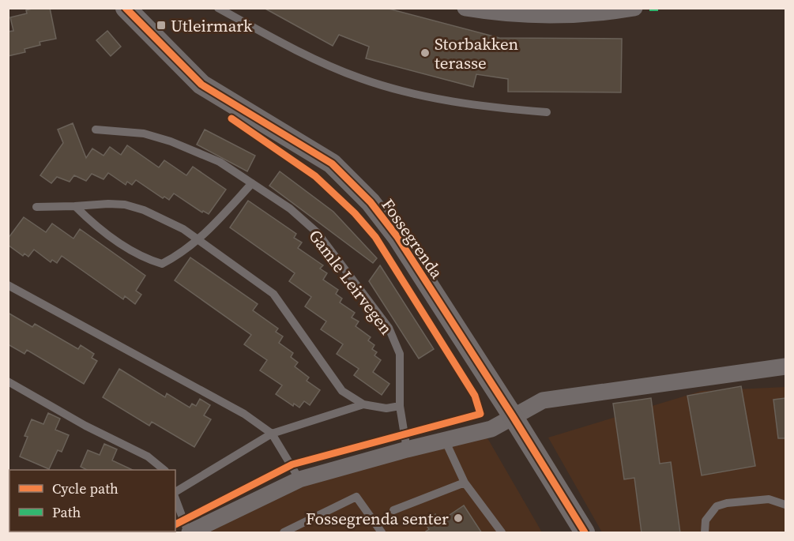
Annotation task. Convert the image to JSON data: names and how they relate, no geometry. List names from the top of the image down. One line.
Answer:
{"streets":{"street":["Fossegrenda"],"lane":["Gamle Leirvegen"]},"places":{"transit":["Utleirmark"],"other":["Storbakken terasse","Fossegrenda senter"]},"legend":["Cycle path","Path"]}
